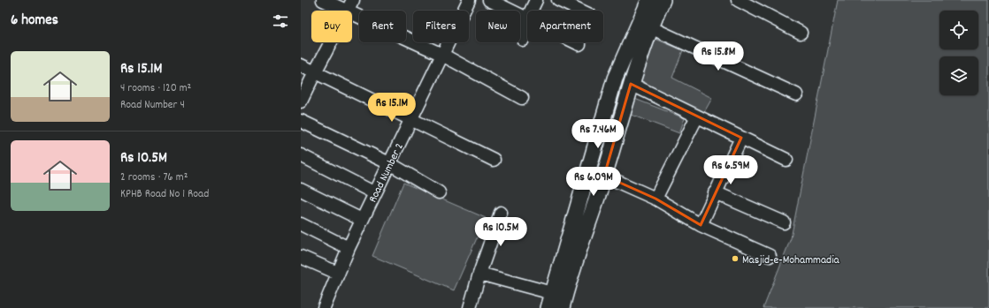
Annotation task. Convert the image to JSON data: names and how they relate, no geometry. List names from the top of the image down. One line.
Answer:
{"streets":{"street":["Road Number 2"]},"places":["Masjid-e-Mohammadia"],"page":{"heading":"6 homes","chip":["Buy","Rent","Filters","New","Apartment"],"price":["Rs 15.8M","Rs 15.1M","Rs 7.46M","Rs 6.59M","Rs 6.09M","Rs 10.5M"],"list":[{"name":"Rs 15.1M","note":"4 rooms · 120 m² · Road Number 4"},{"name":"Rs 10.5M","note":"2 rooms · 76 m² · KPHB Road No 1 Road"}]}}
